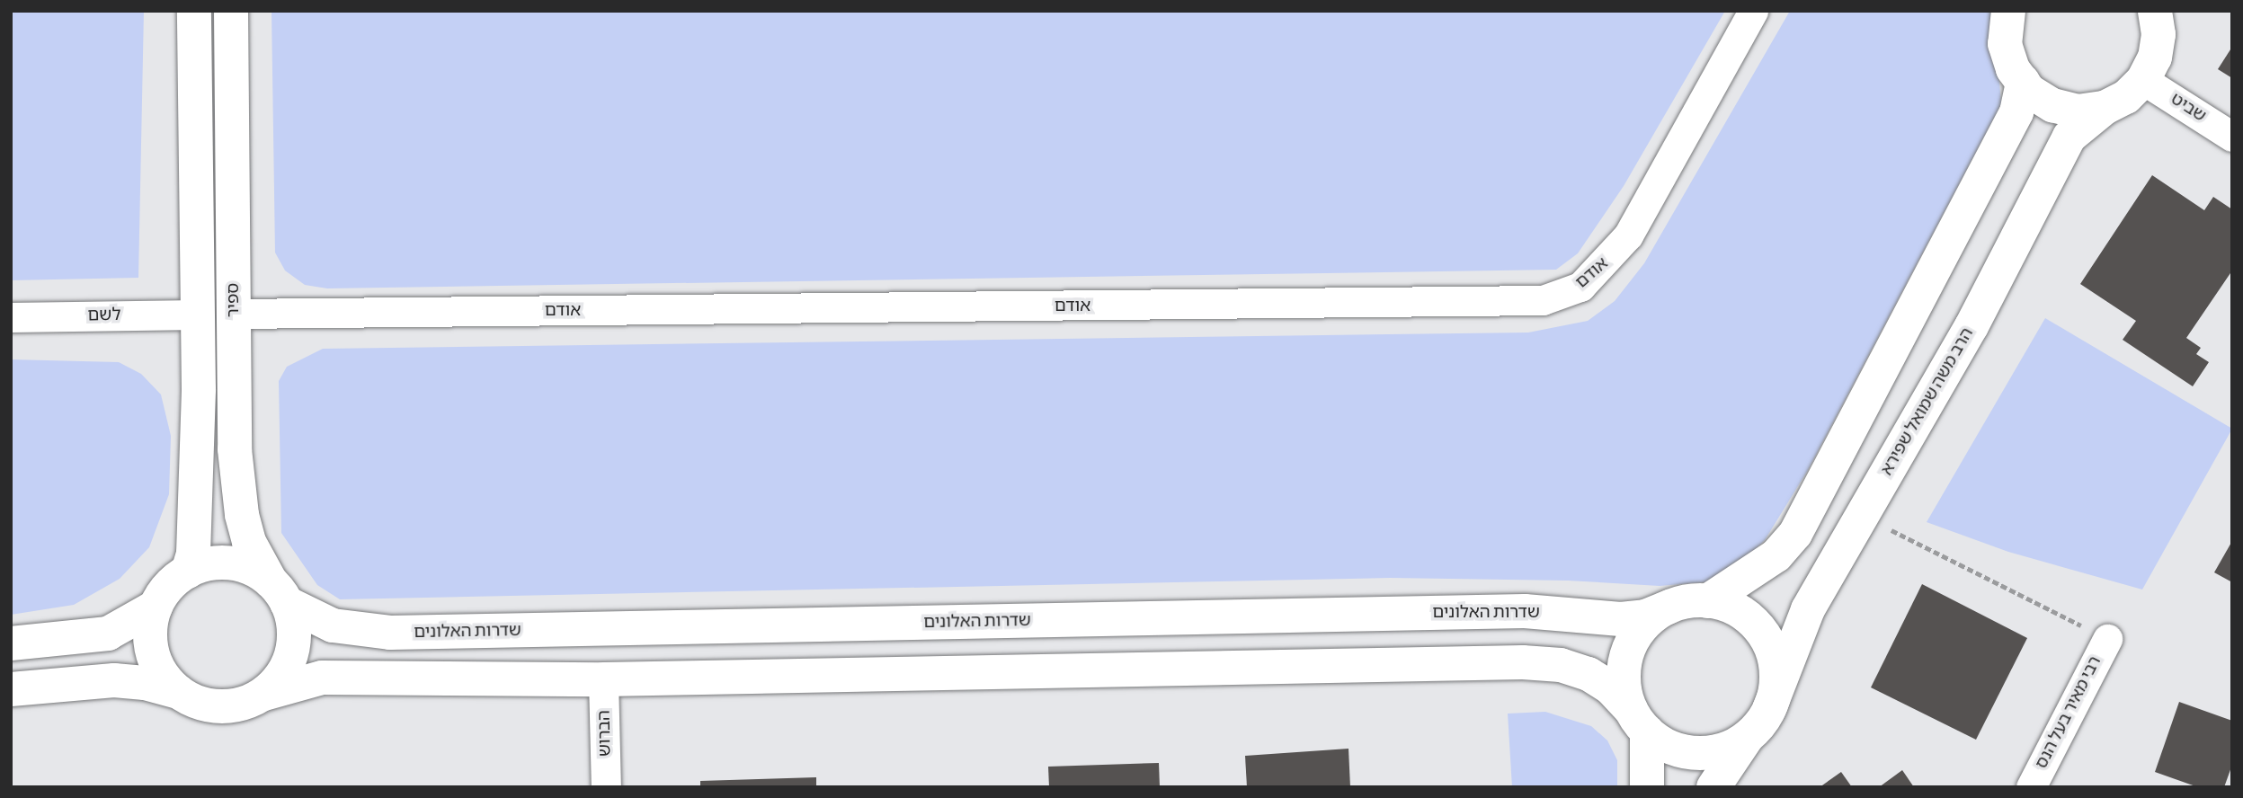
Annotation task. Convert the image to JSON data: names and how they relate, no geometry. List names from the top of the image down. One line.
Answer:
{"streets":{"main road":["ספיר","הרב משה שמואל שפירא","שדרות האלונים"],"street":["שביט","אודם","לשם","רבי מאיר בעל הנס","הברוש"]},"crossings":[["שביט","הרב משה שמואל שפירא"],["אודם","ספיר"],["ספיר","לשם"],["ספיר","שדרות האלונים"],["הרב משה שמואל שפירא","שדרות האלונים"]]}
